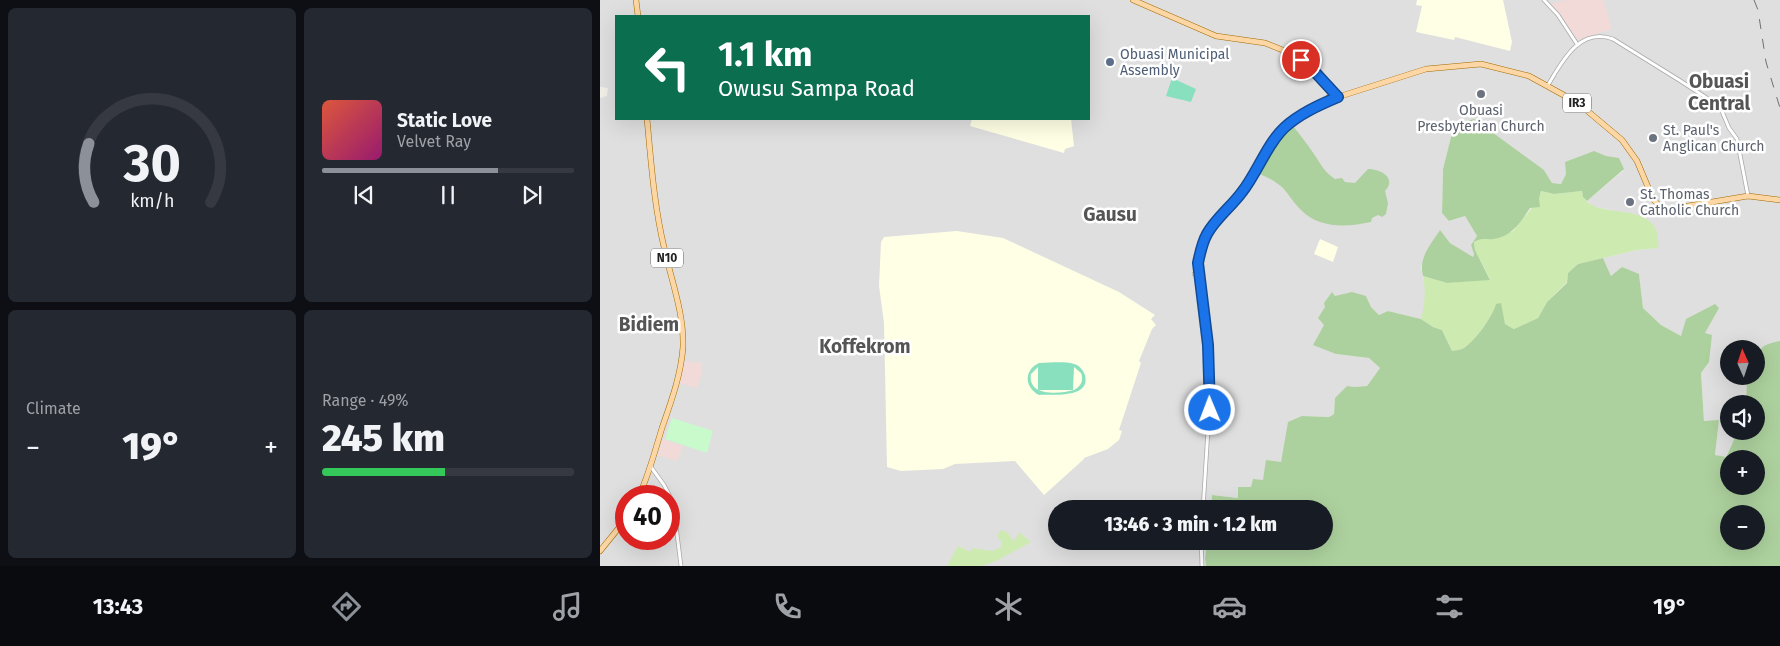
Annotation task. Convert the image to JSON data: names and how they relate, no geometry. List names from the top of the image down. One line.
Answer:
{"streets":{"main road":["IR3","N10"]},"districts":["Obuasi Central","Gausu","Bidiem","Koffekrom"],"places":["Obuasi Municipal Assembly","Obuasi Presbyterian Church","St. Paul's Anglican Church","St. Thomas Catholic Church"],"north":"top","page":{"turn":["1.1 km","Owusu Sampa Road"],"song":["Static Love","Velvet Ray"],"tile":["Climate",["Range · 49%","245 km"]],"map_buttons":["+","−"],"heat":["−","19°","+"],"limit":"40","trip":"13:46 · 3 min · 1.2 km","tabs":["13:43","19°"],"gauge":["30","km/h"]}}
